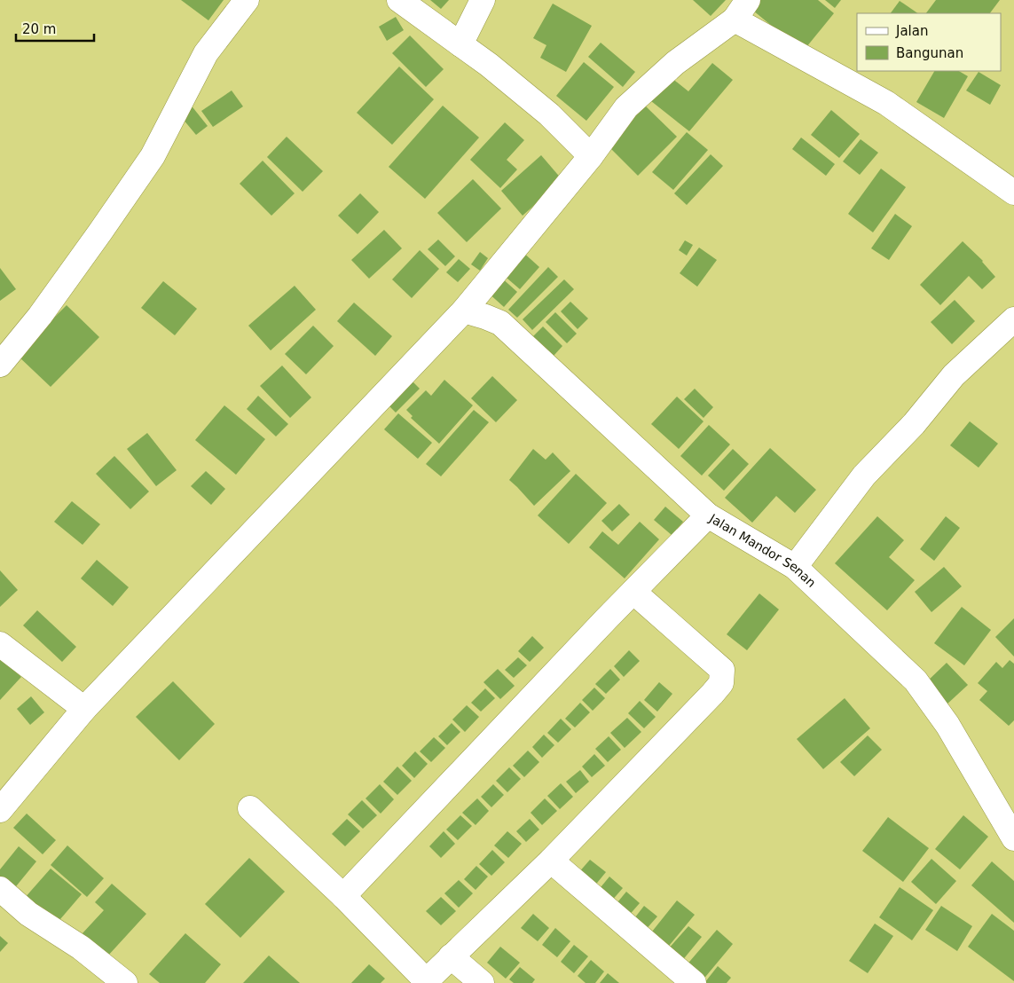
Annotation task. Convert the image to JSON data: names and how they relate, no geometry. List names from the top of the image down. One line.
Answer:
{"streets":{"street":["Jalan Mandor Senan"]},"legend":["Jalan","Bangunan"],"scale_bar":"20 m"}
